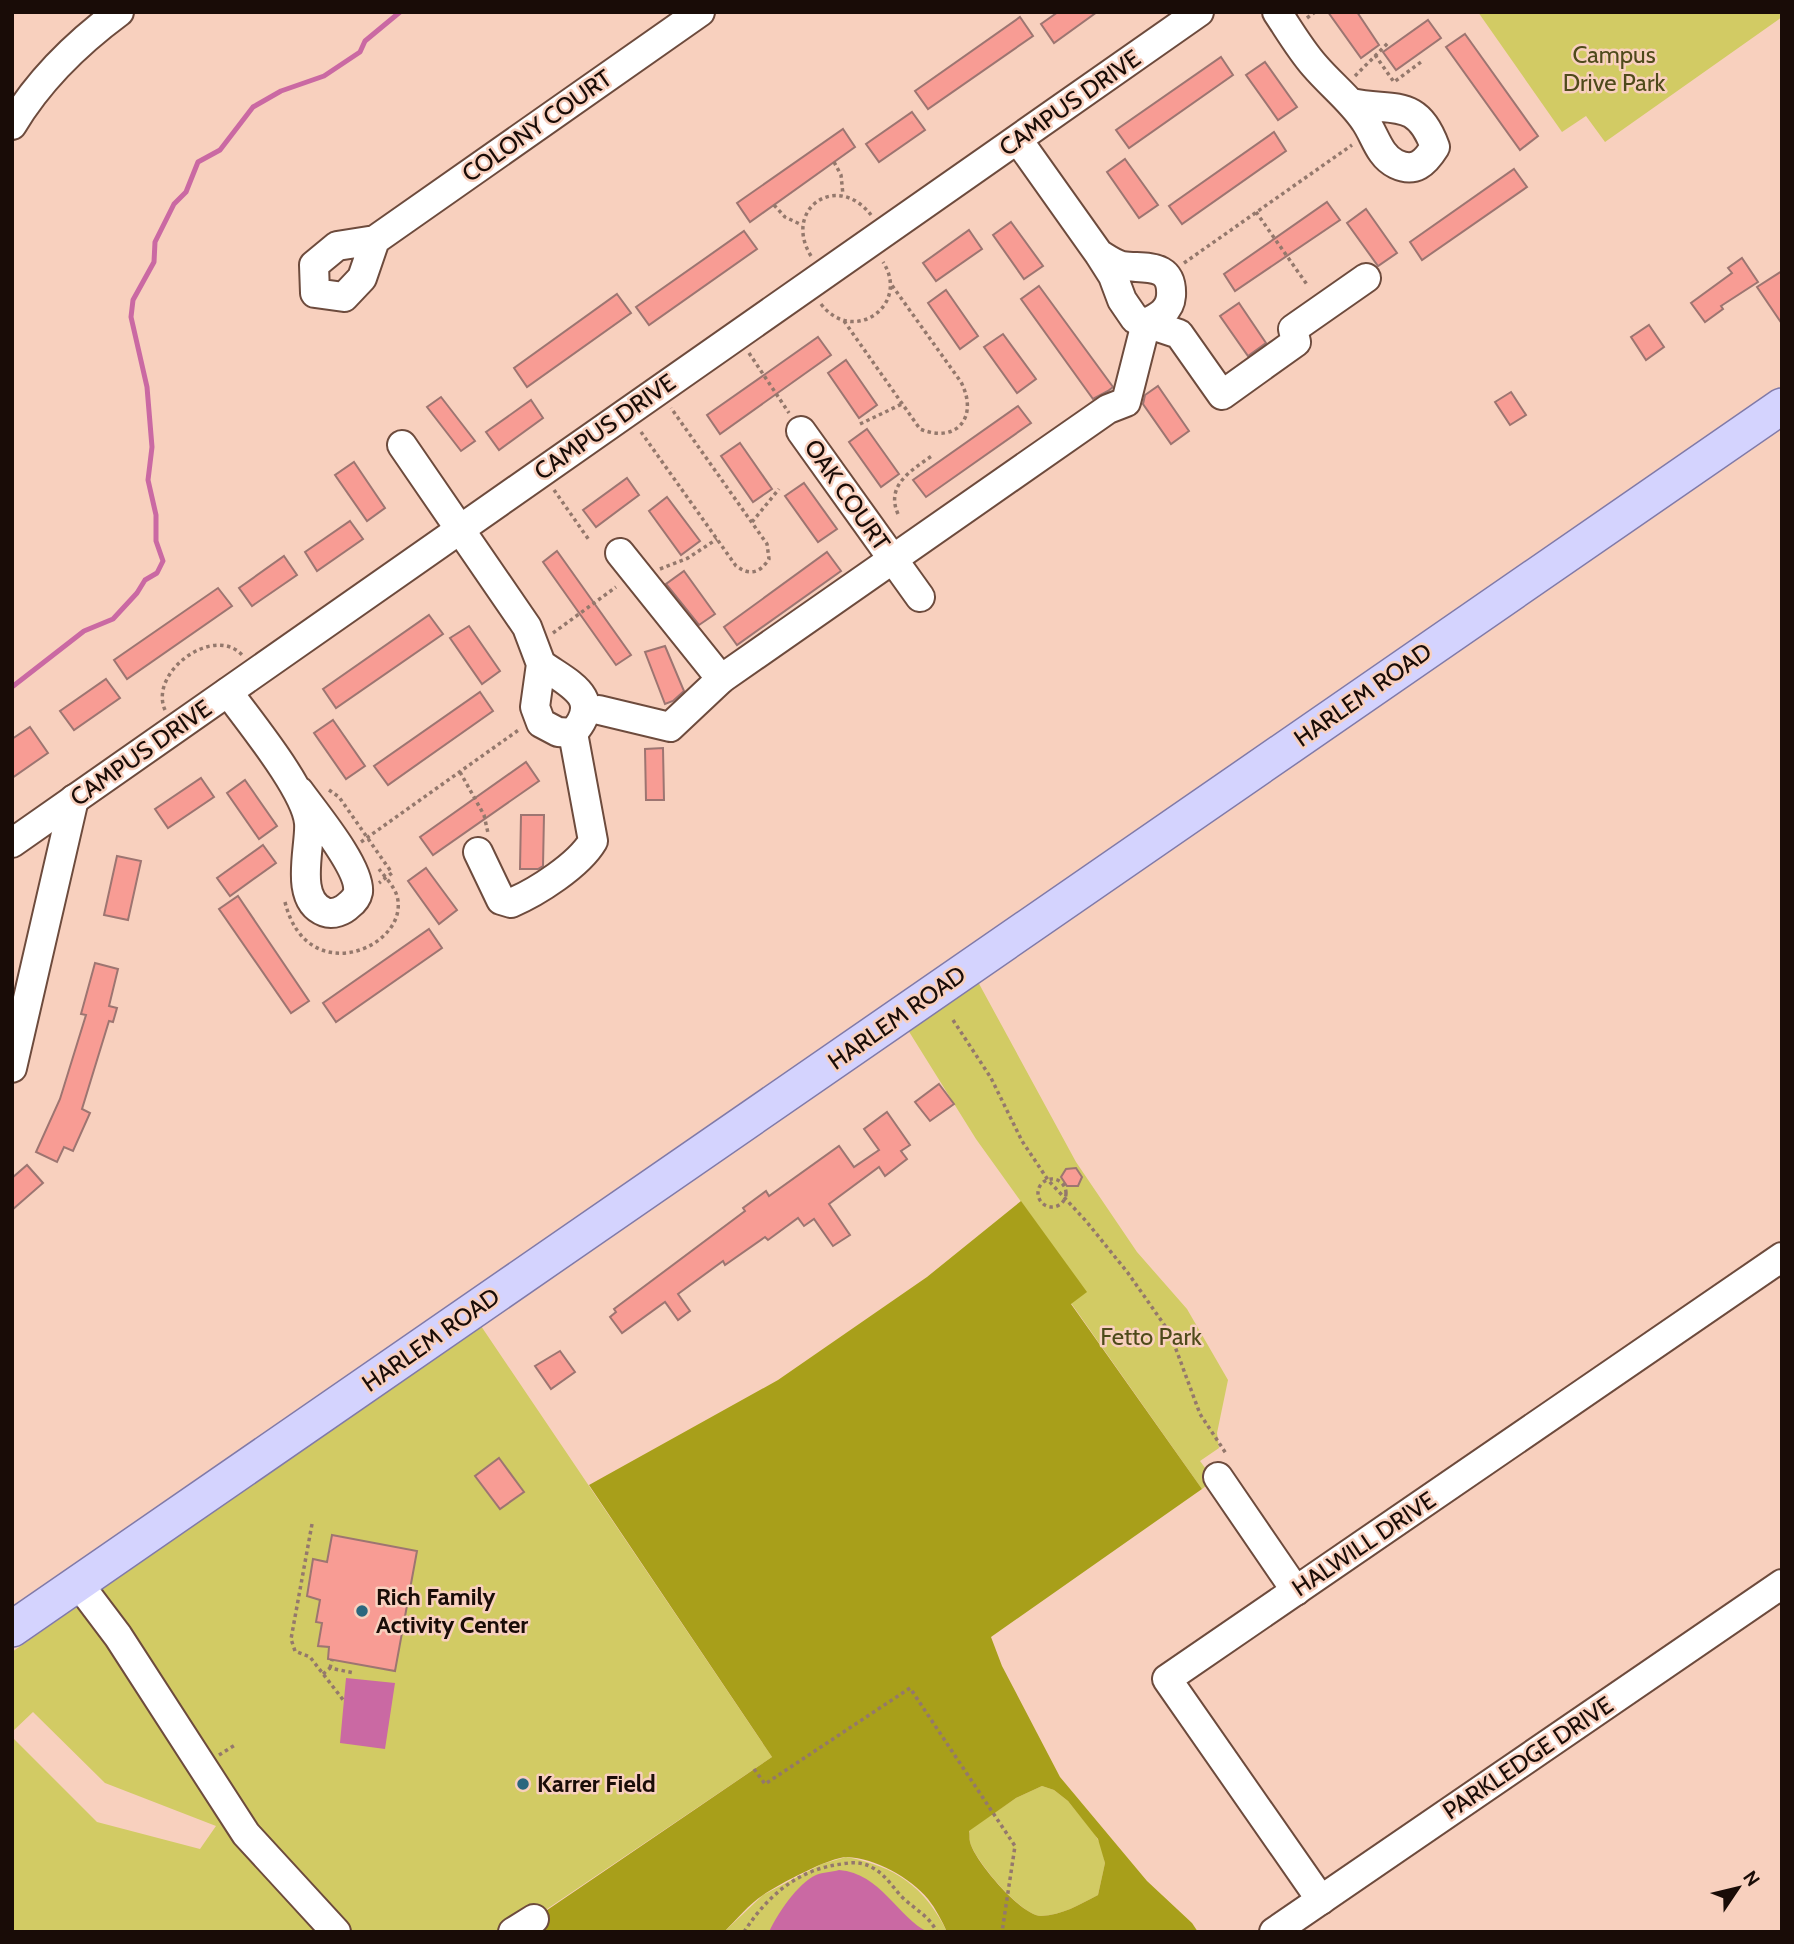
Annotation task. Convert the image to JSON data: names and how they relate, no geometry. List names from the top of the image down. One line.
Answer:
{"streets":{"main road":["HARLEM ROAD"],"street":["CAMPUS DRIVE","COLONY COURT","OAK COURT","HALWILL DRIVE","PARKLEDGE DRIVE"]},"crossings":[["HALWILL DRIVE","PARKLEDGE DRIVE"]],"parks":["Campus Drive Park","Fetto Park"],"places":["Rich Family Activity Center","Karrer Field"],"north":"top right"}
